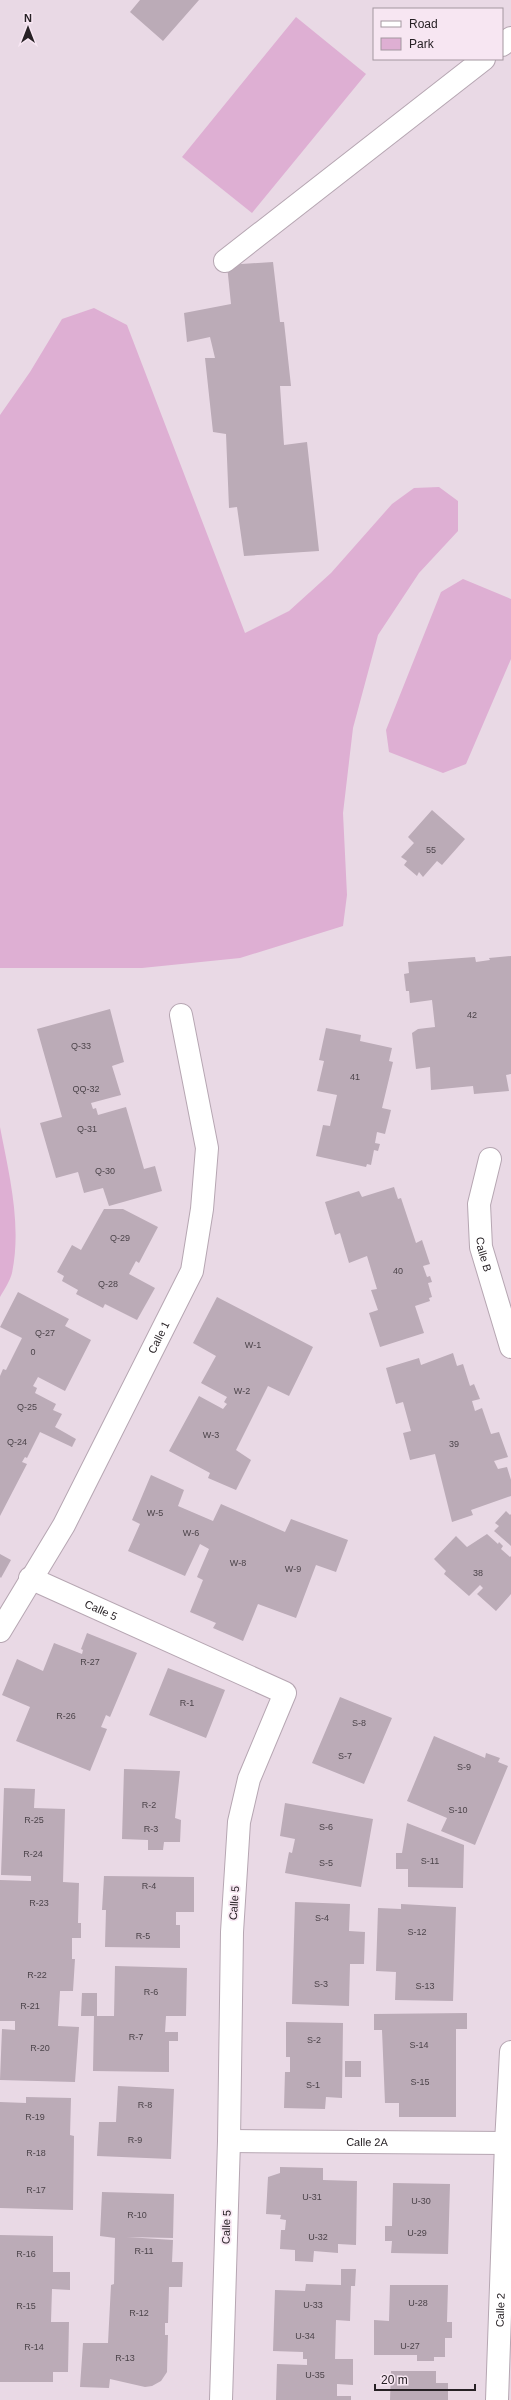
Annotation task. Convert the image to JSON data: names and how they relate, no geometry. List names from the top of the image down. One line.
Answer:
{"streets":{"street":["Calle B","Calle 1","Calle 5","Calle 2A","Calle 2"]},"crossings":[["Calle 1","Calle 5"],["Calle 5","Calle 2A"],["Calle 2A","Calle 2"]],"house_numbers":["55","42","Q-33","41","QQ-32","Q-31","Q-30","Q-29","40","Q-28","Q-27","W-1","0","W-2","Q-25","W-3","Q-24","39","W-5","W-6","W-8","W-9","38","R-27","R-1","R-26","S-8","S-7","S-9","R-2","S-10","R-25","S-6","R-3","R-24","S-11","S-5","R-4","R-23","S-4","S-12","R-5","R-22","S-3","S-13","R-6","R-21","R-7","S-2","S-14","R-20","S-15","S-1","R-8","R-19","R-9","R-18","R-17","U-31","U-30","R-10","U-29","U-32","R-11","R-16","U-28","U-33","R-15","R-12","U-34","U-27","R-14","R-13","U-35"],"legend":["Road","Park"],"scale_bar":"20 m","north":"top"}
